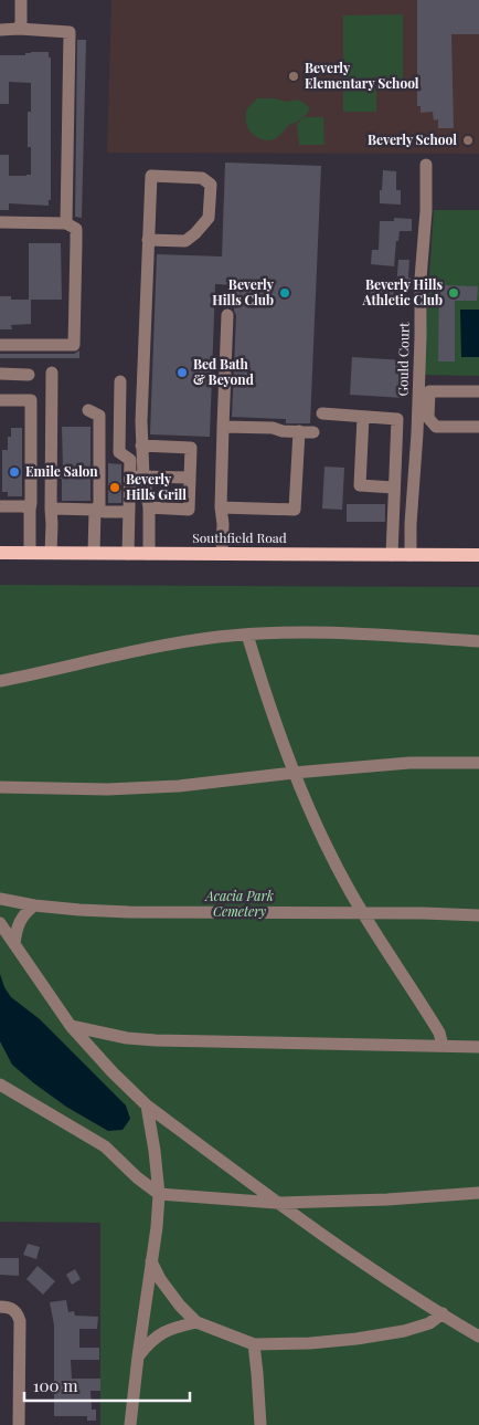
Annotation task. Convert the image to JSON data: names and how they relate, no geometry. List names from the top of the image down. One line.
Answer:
{"streets":{"main road":["Southfield Road"],"street":["Gould Court"]},"crossings":[["Gould Court","Southfield Road"]],"parks":["Acacia Park Cemetery"],"places":["Beverly Elementary School","Beverly School","Beverly Hills Club","Beverly Hills Athletic Club","Bed Bath & Beyond","Emile Salon","Beverly Hills Grill"],"scale_bar":"100 m"}
